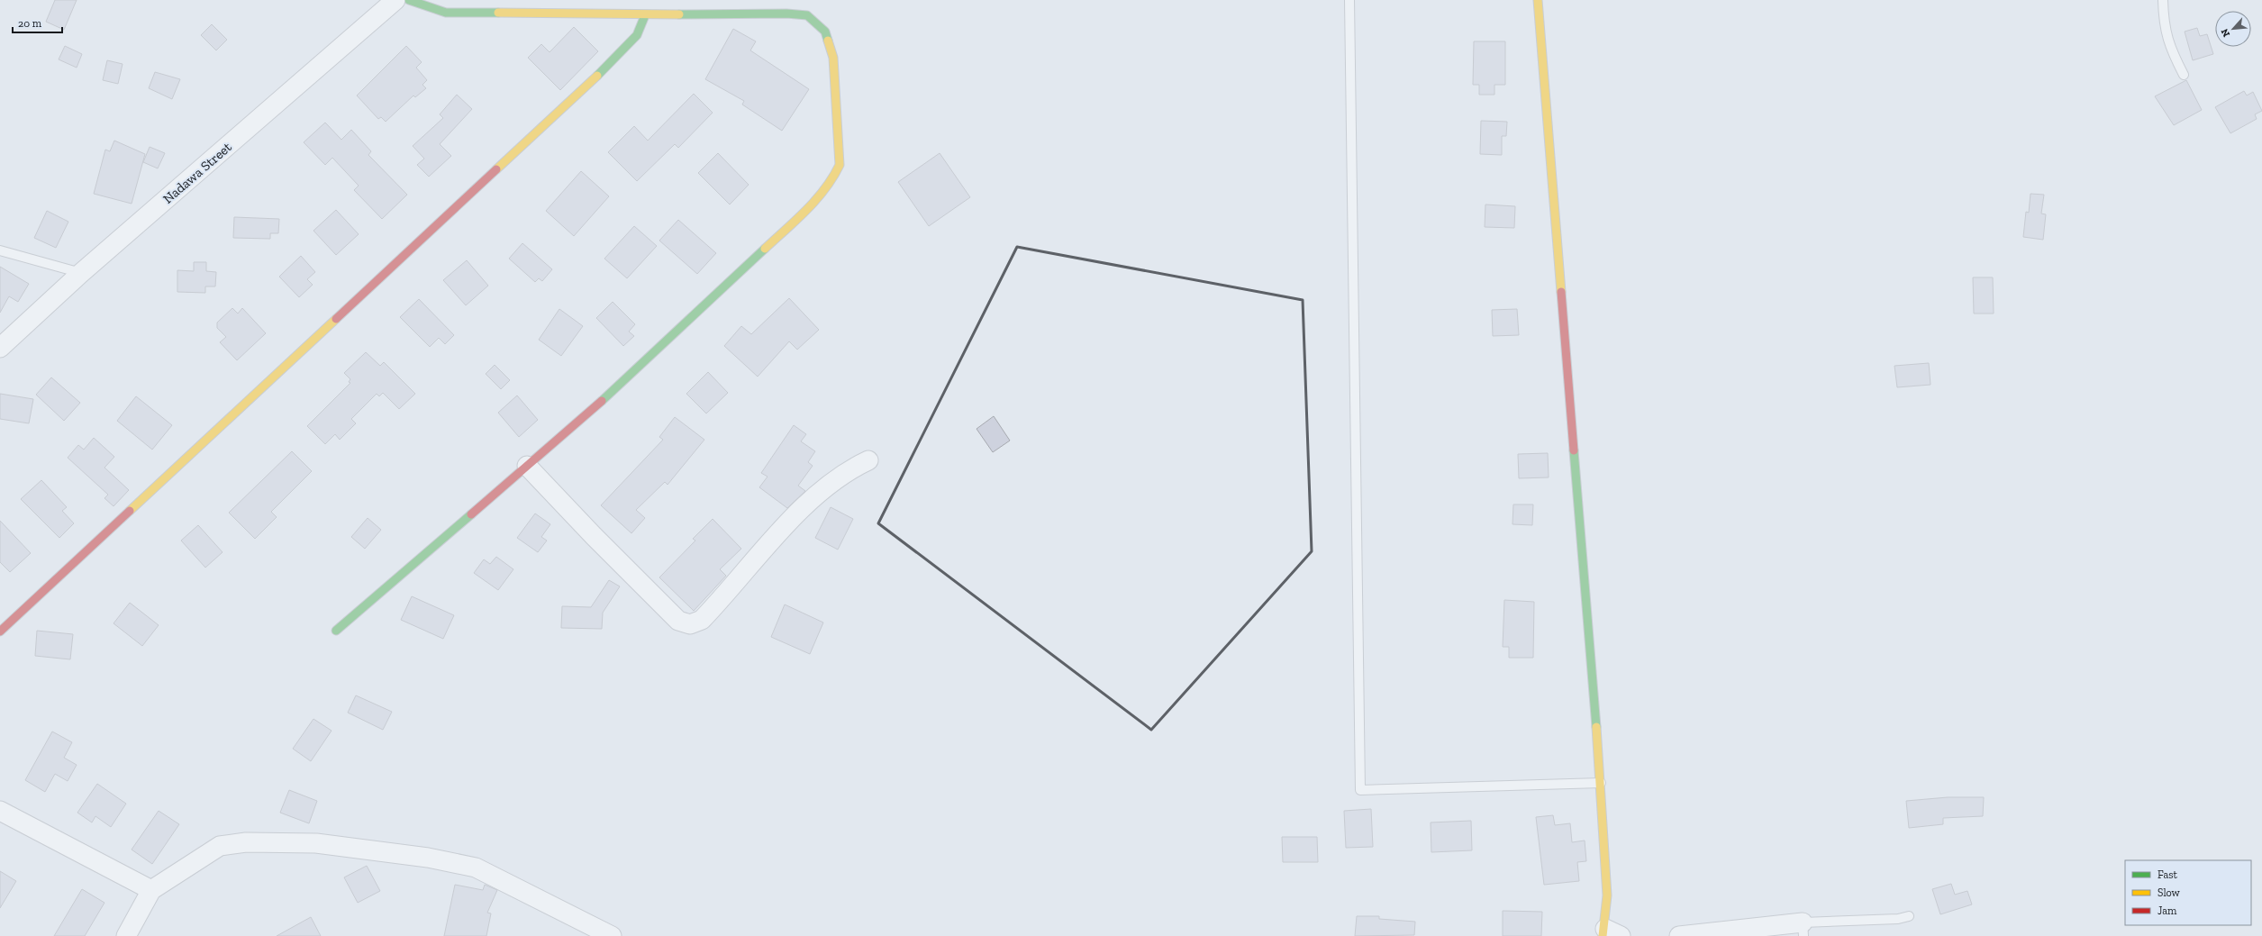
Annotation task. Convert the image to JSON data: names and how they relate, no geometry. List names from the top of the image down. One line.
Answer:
{"streets":{"street":["Nadawa Street"]},"legend":["Fast","Slow","Jam"],"scale_bar":"20 m","north":"bottom left"}
